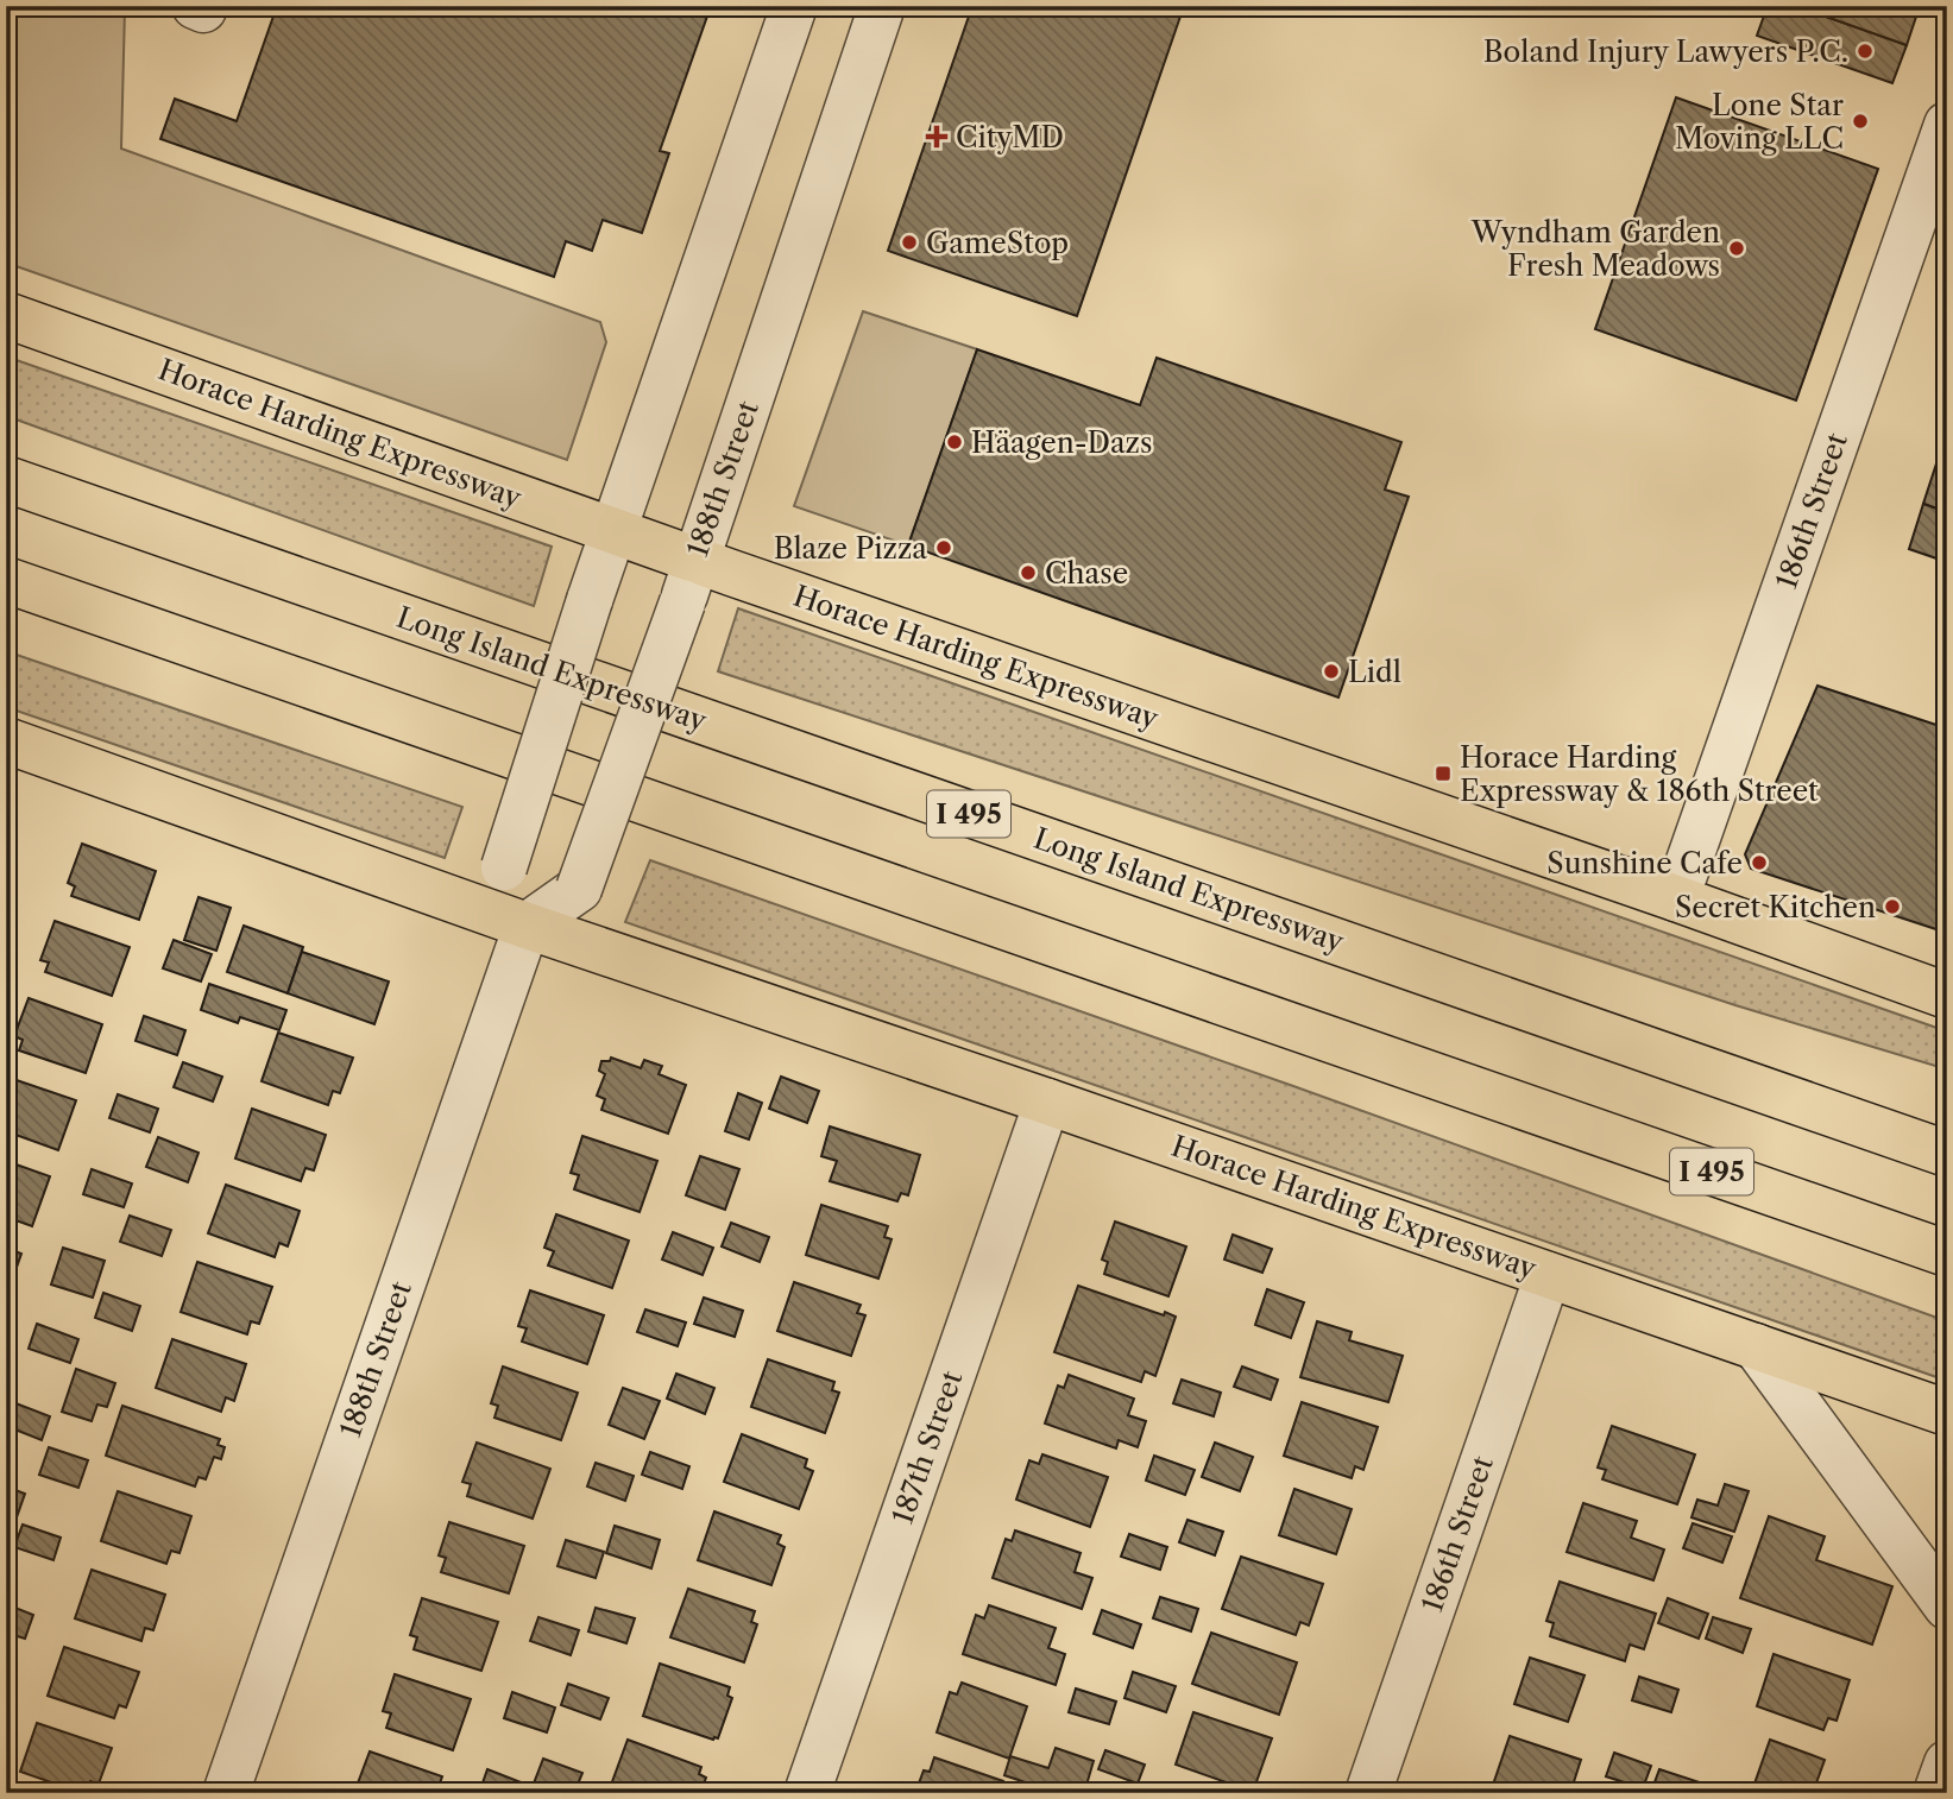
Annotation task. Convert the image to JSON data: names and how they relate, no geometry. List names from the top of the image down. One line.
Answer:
{"streets":{"main road":["Horace Harding Expressway","Long Island Expressway","I 495"],"street":["188th Street","186th Street","187th Street"]},"crossings":[["Horace Harding Expressway","188th Street"],["Horace Harding Expressway","186th Street"],["Horace Harding Expressway","187th Street"]],"places":{"other":["Boland Injury Lawyers P.C.","Lone Star Moving LLC","GameStop","Wyndham Garden Fresh Meadows","Häagen-Dazs","Blaze Pizza","Chase","Lidl","Sunshine Cafe","Secret Kitchen"],"health":["CityMD"],"transit":["Horace Harding Expressway & 186th Street"]}}
